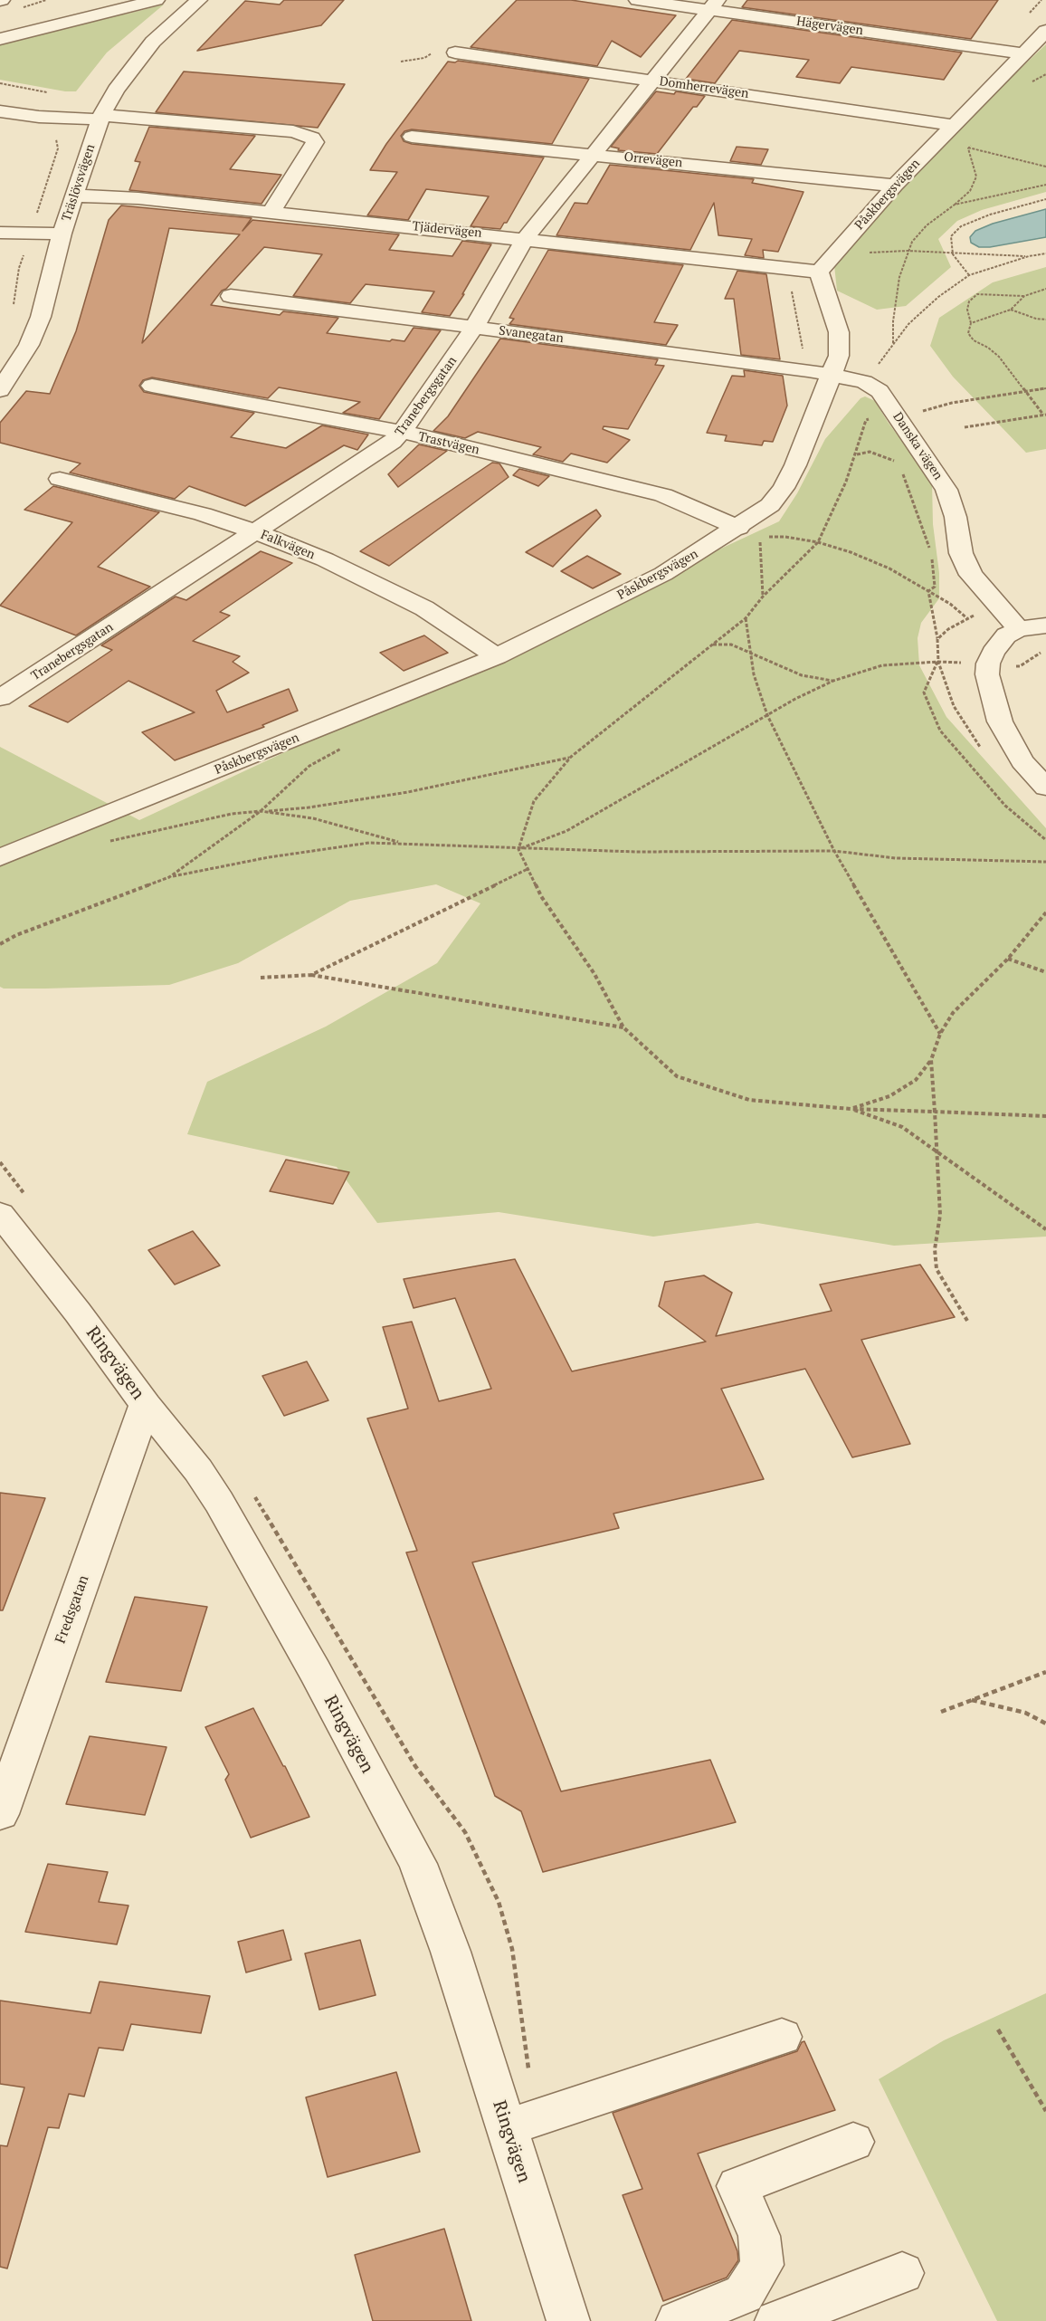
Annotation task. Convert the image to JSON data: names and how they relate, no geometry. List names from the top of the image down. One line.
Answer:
{"streets":{"street":["Hägervägen","Domherrevägen","Orrevägen","Träslövsvägen","Påskbergsvägen","Tjädervägen","Svanegatan","Tranebergsgatan","Trastvägen","Danska vägen","Falkvägen","Ringvägen","Fredsgatan"]},"crossings":[["Hägervägen","Påskbergsvägen"],["Hägervägen","Tranebergsgatan"],["Domherrevägen","Påskbergsvägen"],["Domherrevägen","Tranebergsgatan"],["Orrevägen","Påskbergsvägen"],["Orrevägen","Tranebergsgatan"],["Träslövsvägen","Tjädervägen"],["Påskbergsvägen","Tjädervägen"],["Påskbergsvägen","Svanegatan"],["Påskbergsvägen","Trastvägen"],["Påskbergsvägen","Danska vägen"],["Påskbergsvägen","Falkvägen"],["Tjädervägen","Tranebergsgatan"],["Svanegatan","Tranebergsgatan"],["Svanegatan","Danska vägen"],["Tranebergsgatan","Trastvägen"],["Tranebergsgatan","Falkvägen"],["Ringvägen","Fredsgatan"]]}
